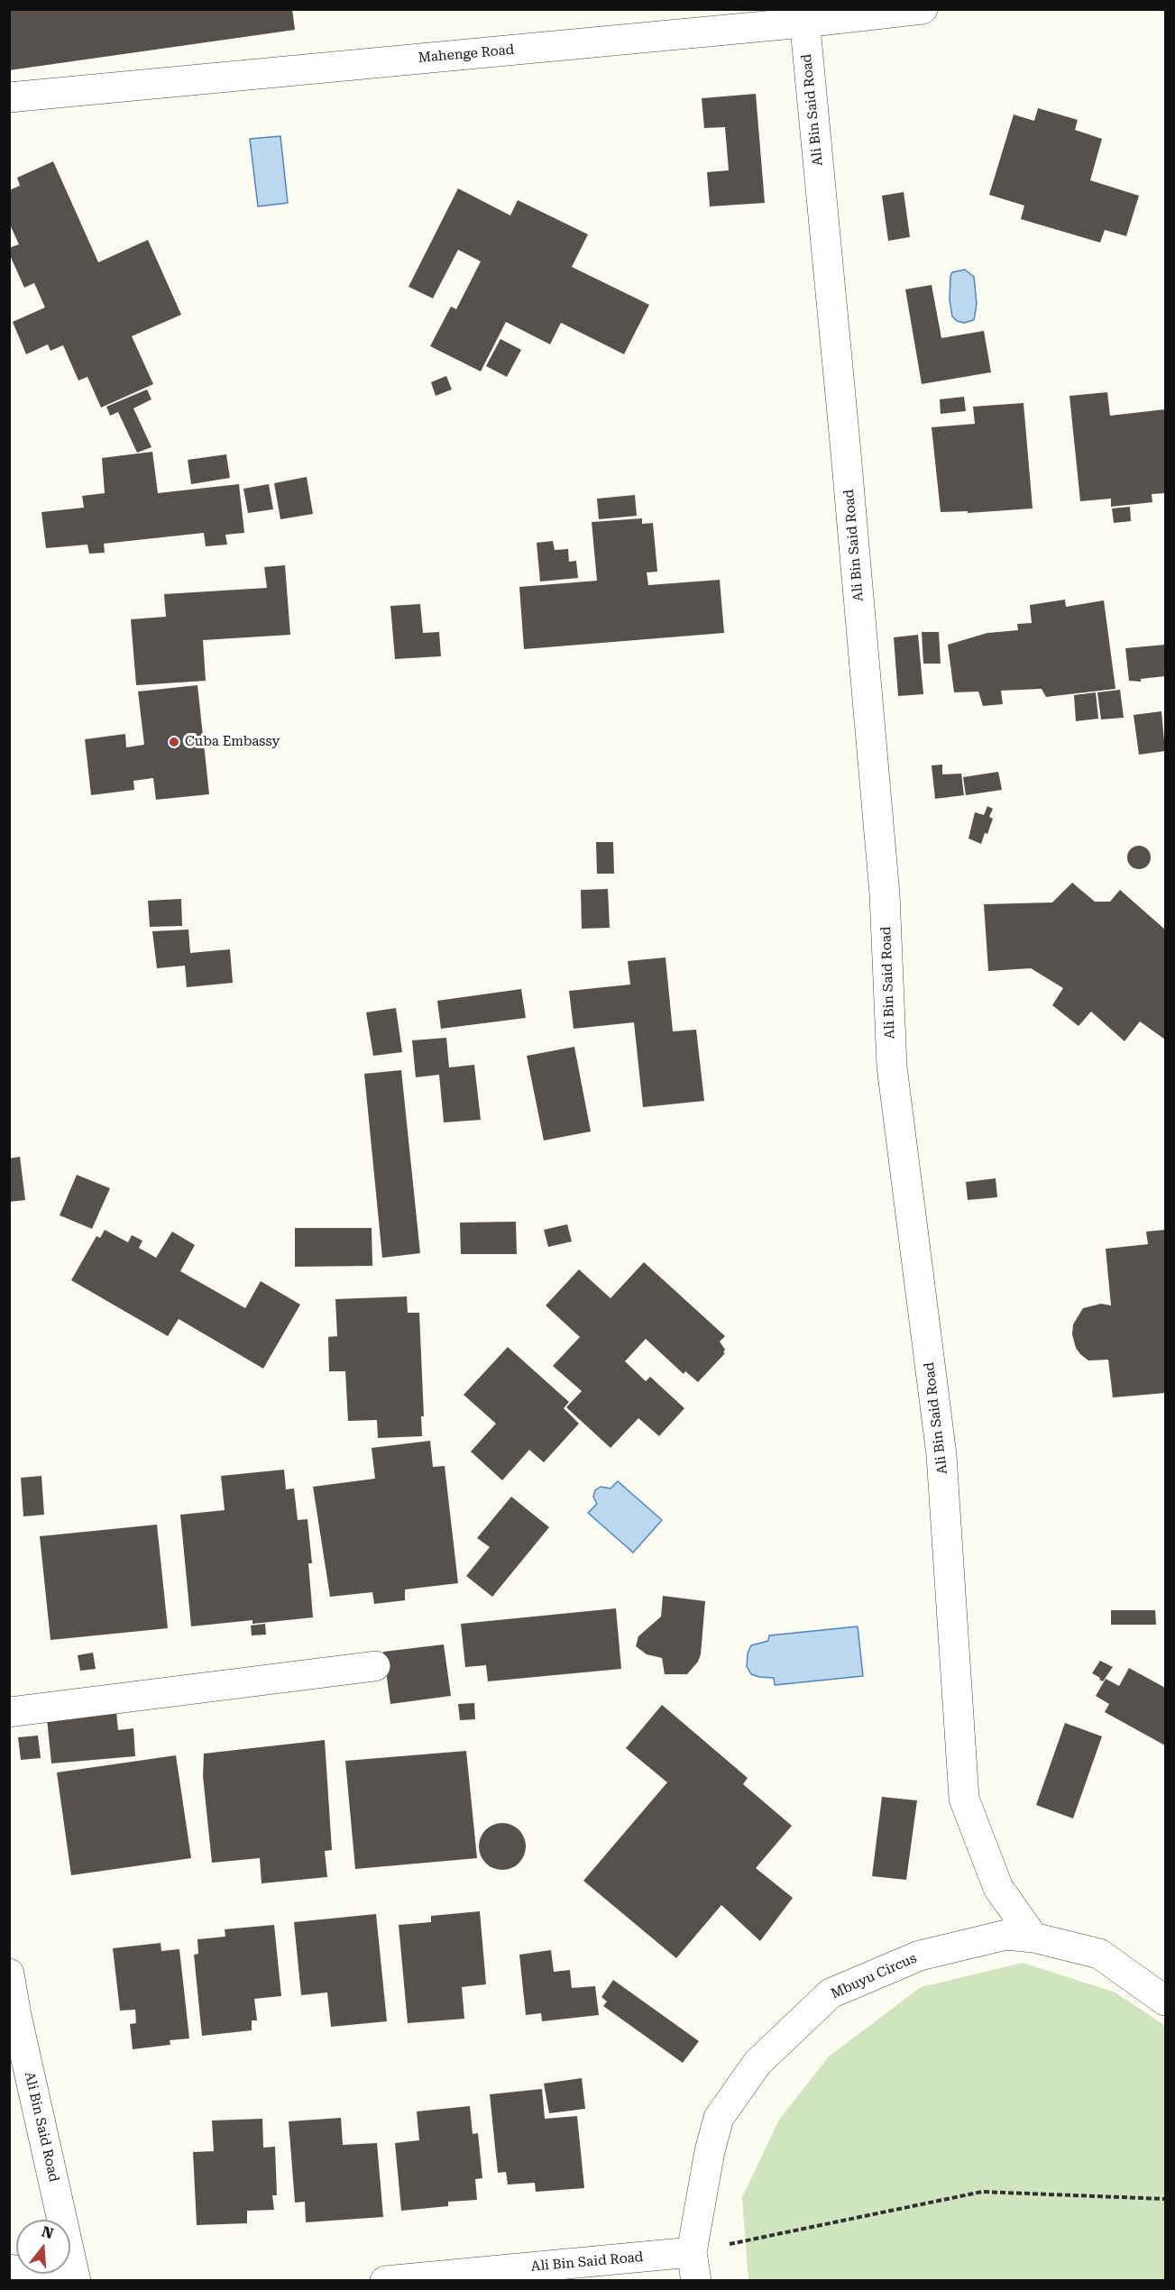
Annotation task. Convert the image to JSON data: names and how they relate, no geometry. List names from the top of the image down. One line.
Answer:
{"streets":{"street":["Mahenge Road","Ali Bin Said Road","Mbuyu Circus"]},"crossings":[["Mahenge Road","Ali Bin Said Road"],["Ali Bin Said Road","Mbuyu Circus"]],"places":["Cuba Embassy"],"north":"top"}
